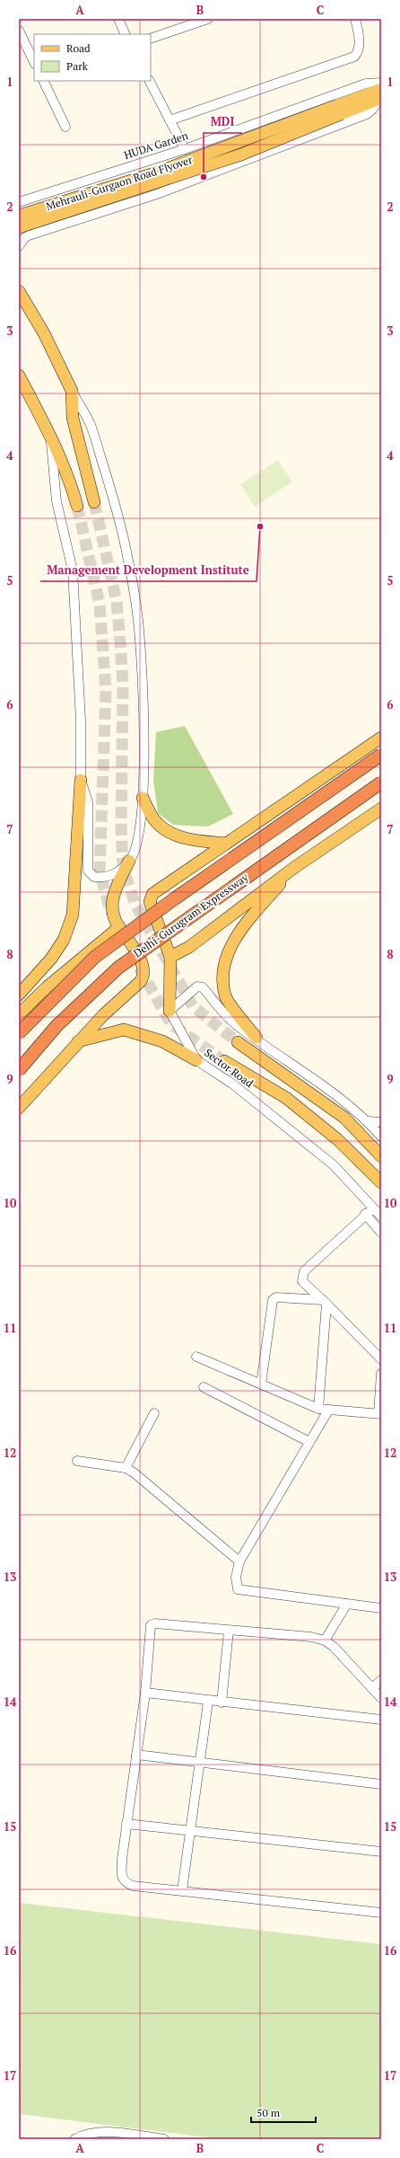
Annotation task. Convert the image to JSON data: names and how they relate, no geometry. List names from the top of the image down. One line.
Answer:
{"streets":{"highway":["Delhi-Gurugram Expressway"],"main road":["Mehrauli-Gurgaon Road Flyover"],"street":["HUDA Garden","Sector Road"]},"places":["MDI","Management Development Institute"],"legend":["Road","Park"],"scale_bar":"50 m","grid":{"columns":["A","B","C"],"rows":["1","2","3","4","5","6","7","8","9","10","11","12","13","14","15","16","17"]}}
